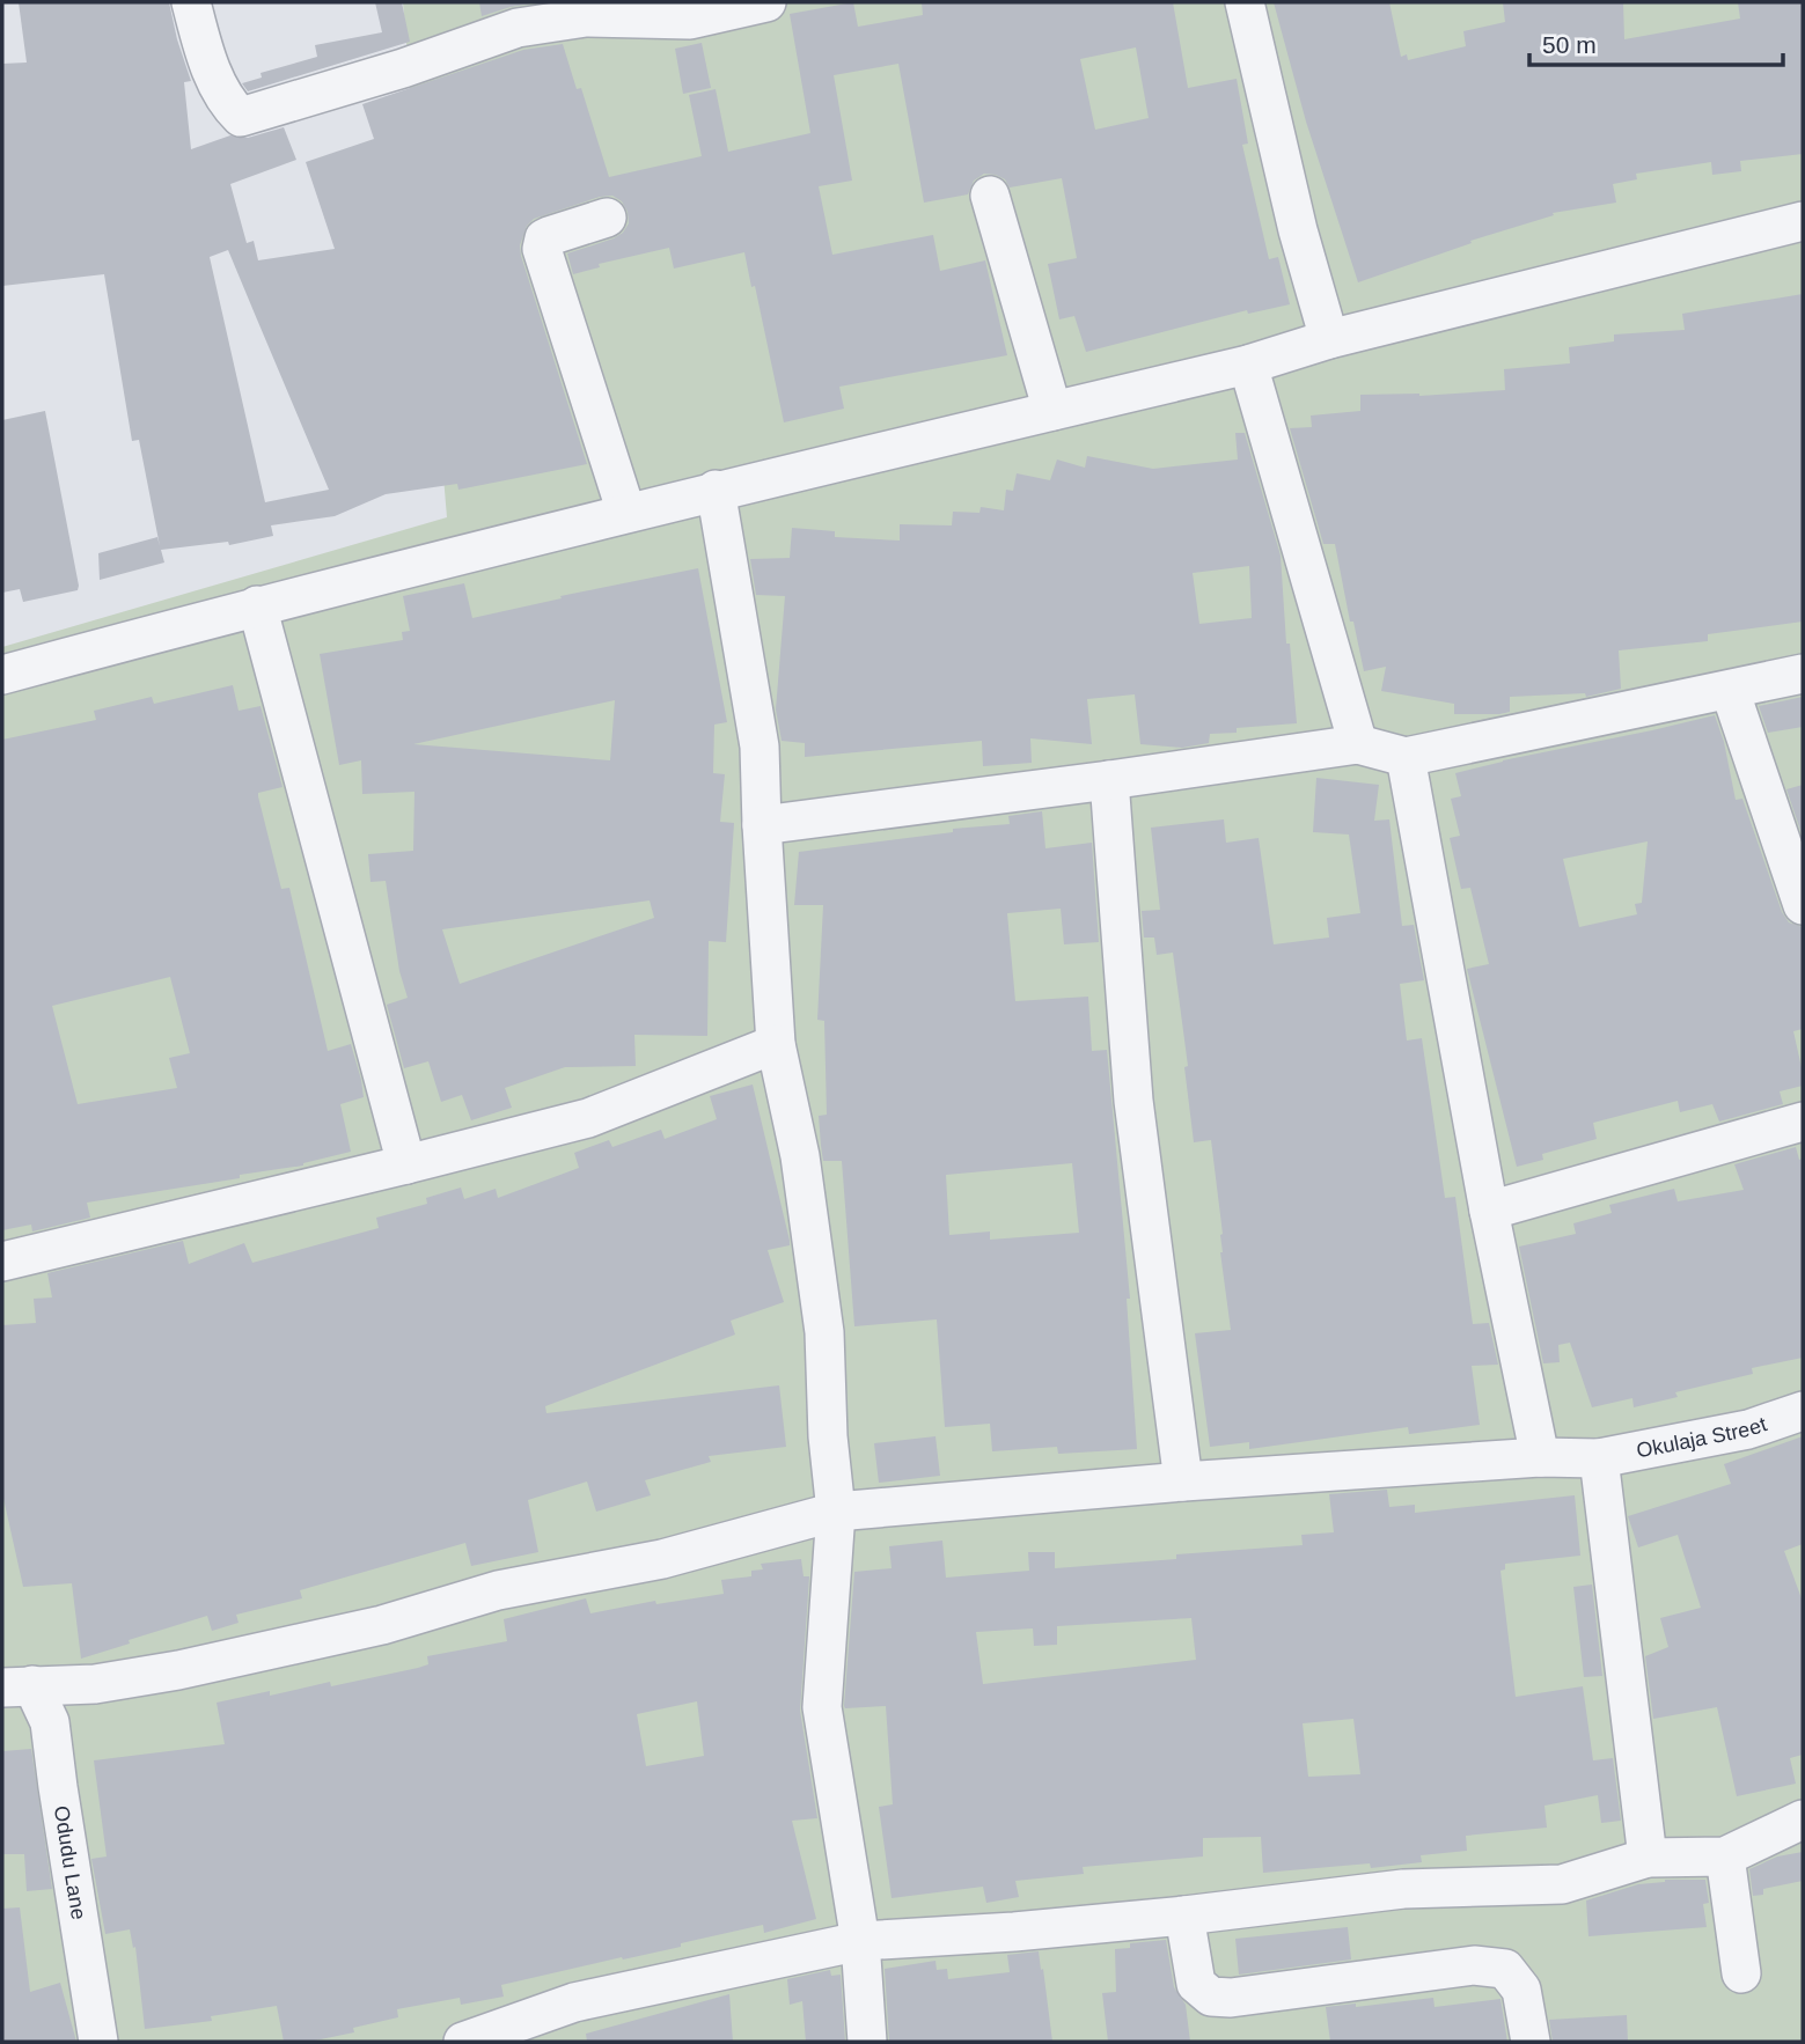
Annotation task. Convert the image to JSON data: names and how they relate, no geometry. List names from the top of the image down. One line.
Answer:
{"streets":{"street":["Okulaja Street","Odudu Lane"]},"crossings":[["Okulaja Street","Odudu Lane"]],"scale_bar":"50 m"}
